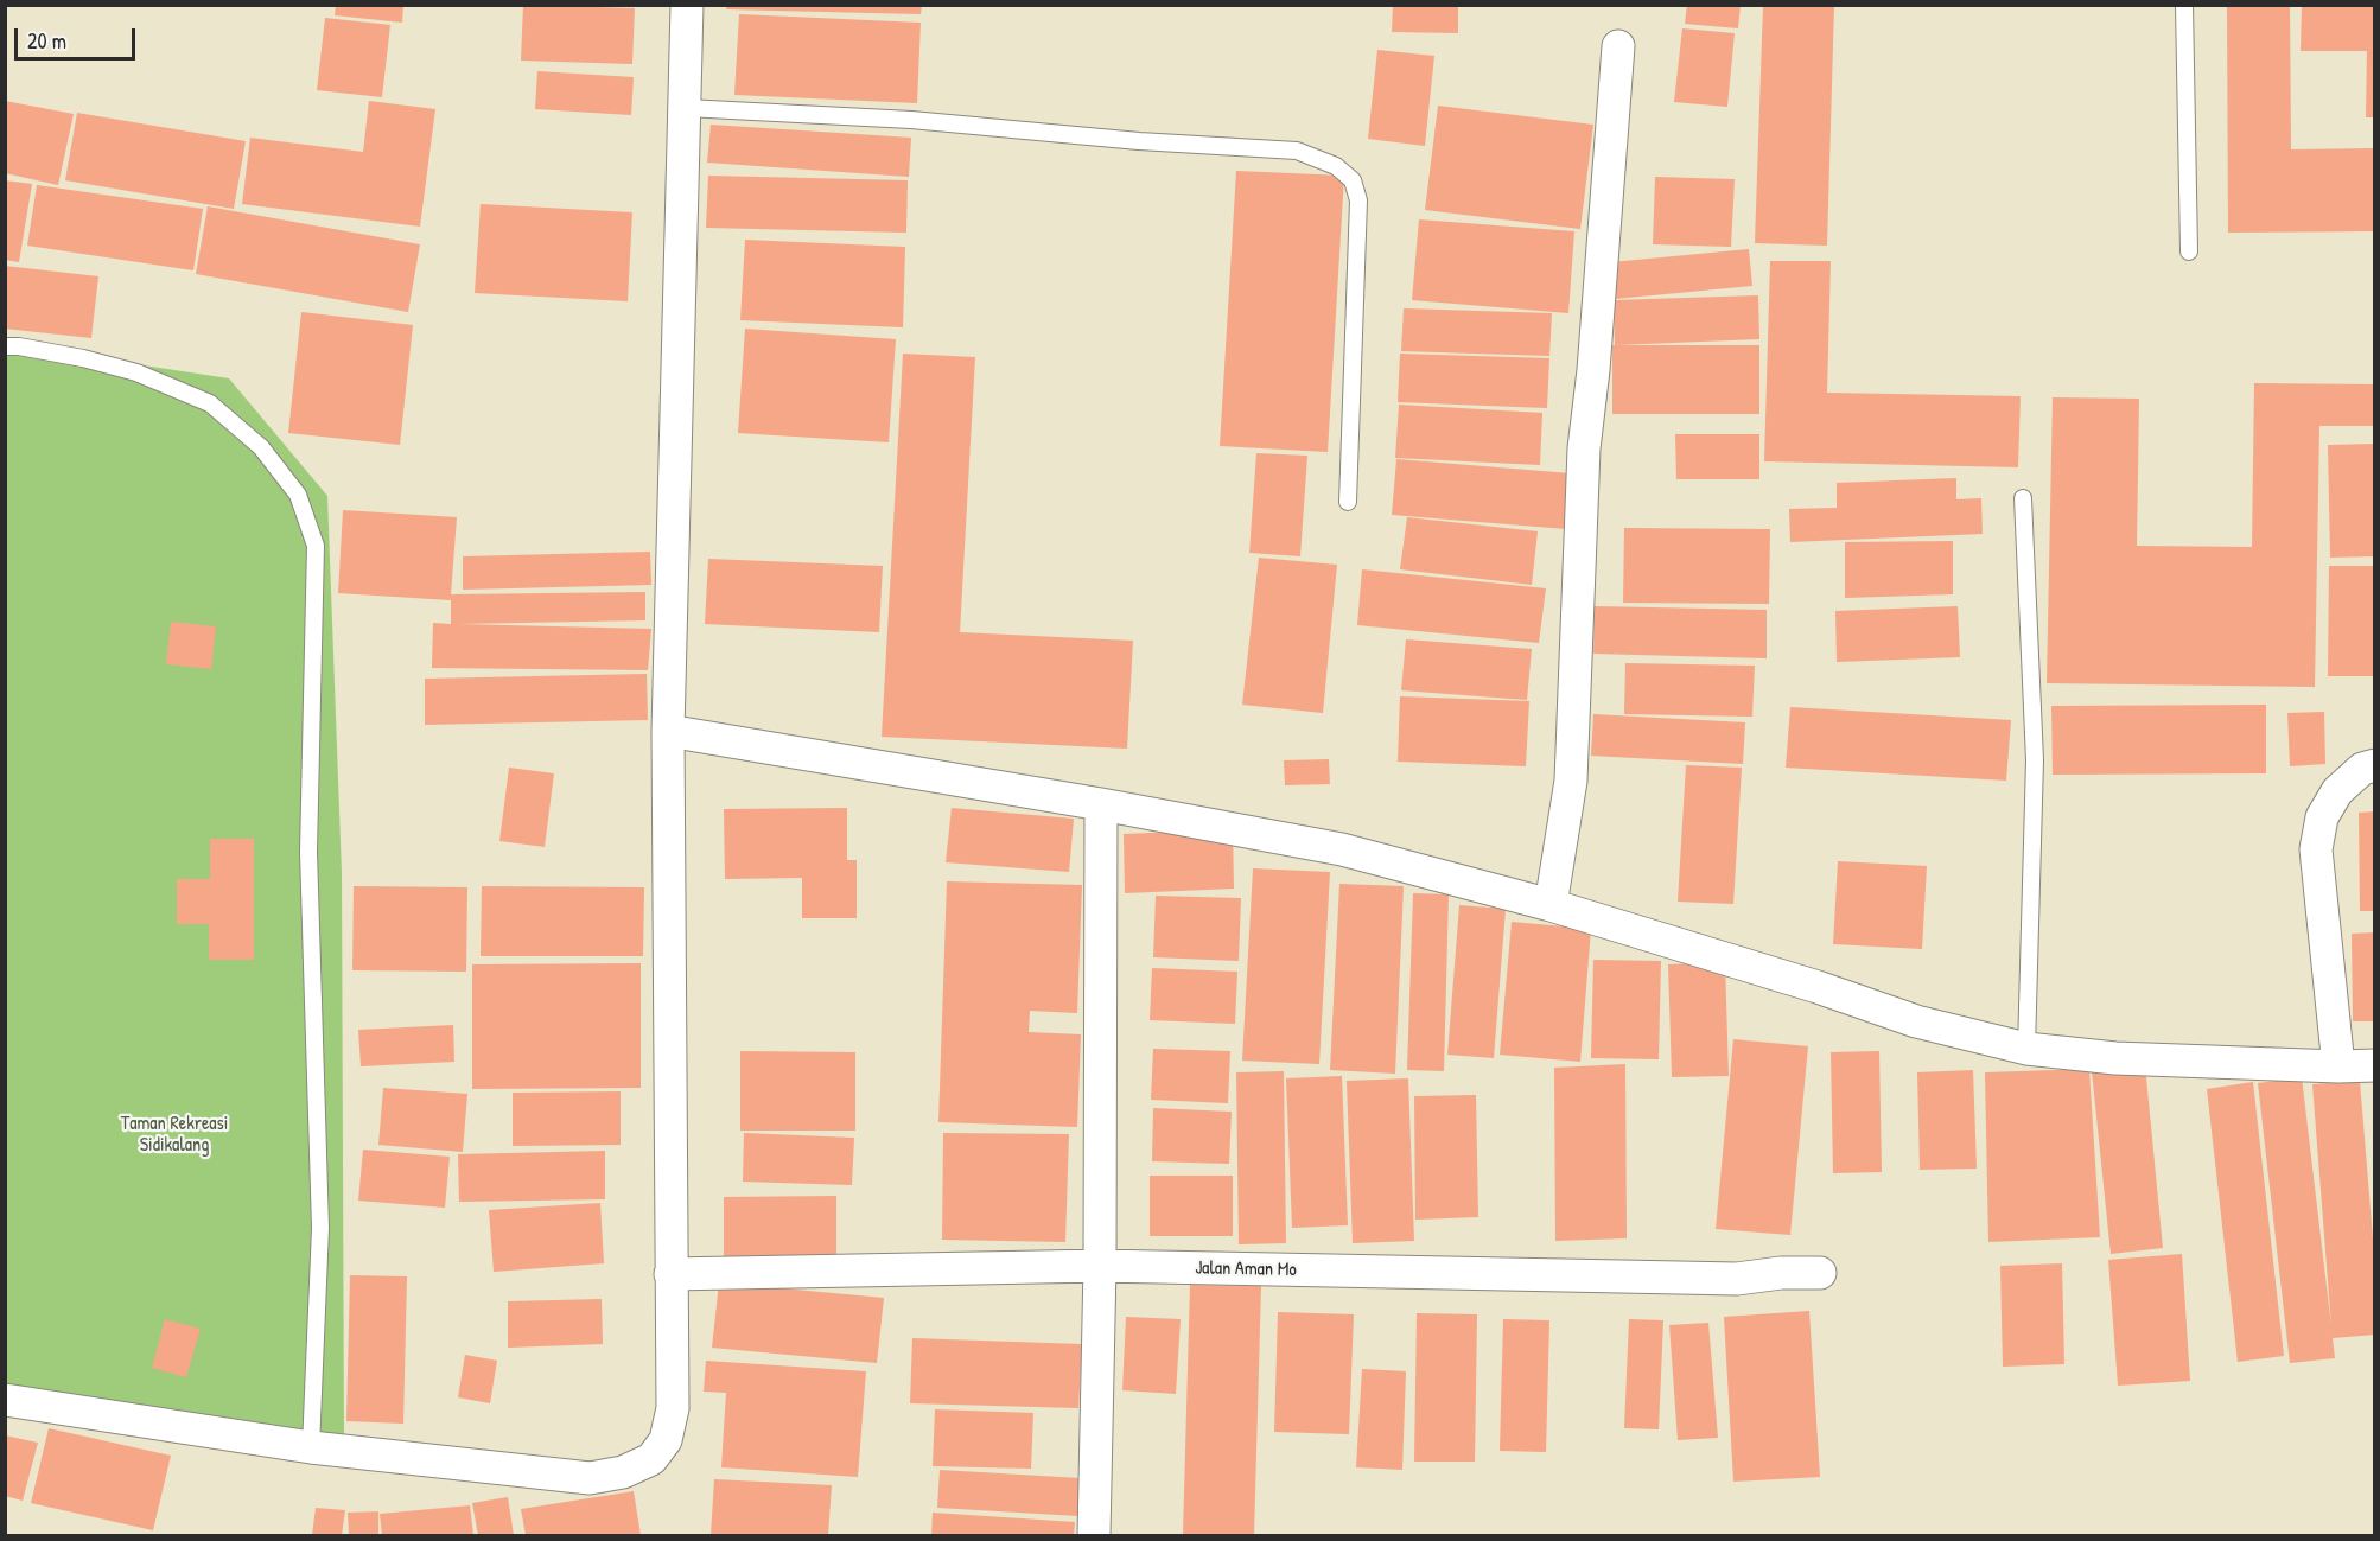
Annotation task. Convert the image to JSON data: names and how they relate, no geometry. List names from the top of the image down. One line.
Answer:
{"streets":{"street":["Jalan Aman Mo"]},"parks":["Taman Rekreasi Sidikalang"],"scale_bar":"20 m"}
